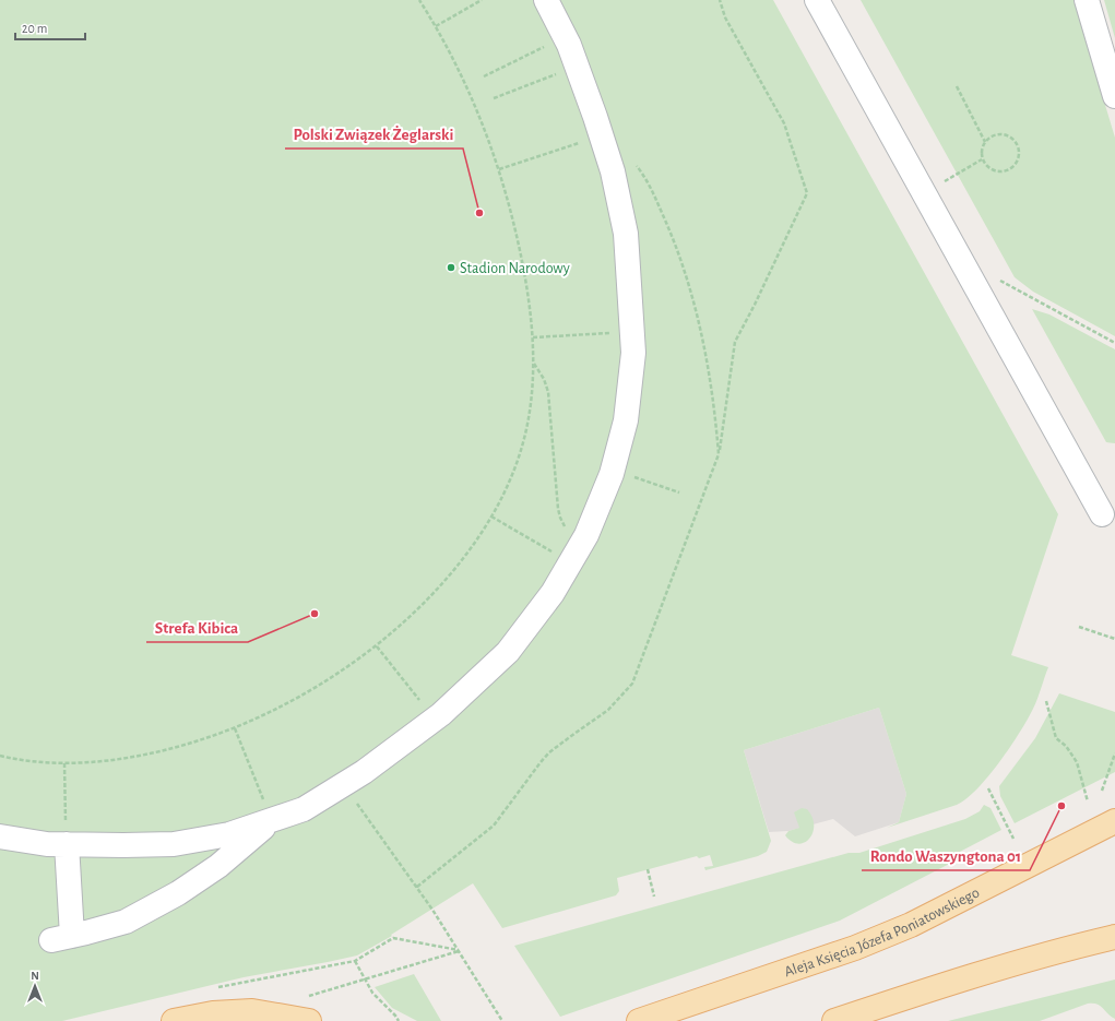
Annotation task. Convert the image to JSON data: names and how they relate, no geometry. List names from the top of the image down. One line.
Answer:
{"streets":{"main road":["Aleja Księcia Józefa Poniatowskiego"]},"places":["Polski Związek Żeglarski","Stadion Narodowy","Strefa Kibica","Rondo Waszyngtona 01"],"scale_bar":"20 m","north":"top"}
